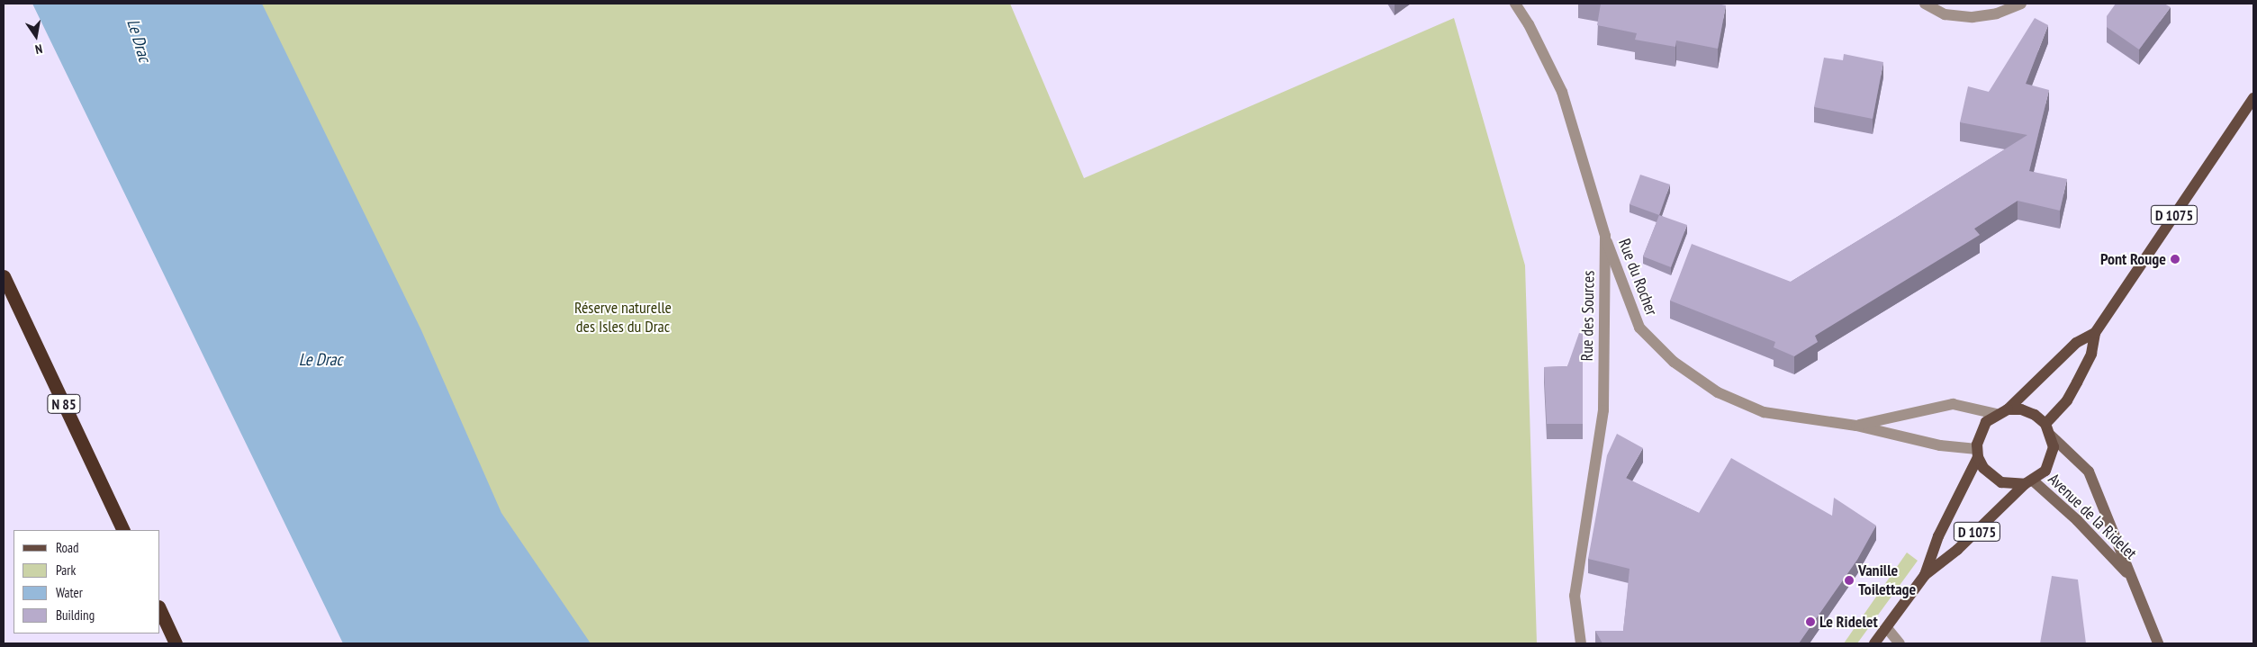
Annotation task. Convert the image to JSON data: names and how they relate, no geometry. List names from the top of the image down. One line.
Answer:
{"streets":{"highway":["N 85"],"main road":["D 1075","Avenue de la Ridelet"],"street":["Rue du Rocher","Rue des Sources"]},"crossings":[["D 1075","Rue du Rocher"],["D 1075","Avenue de la Ridelet"],["Rue du Rocher","Rue des Sources"],["Rue du Rocher","Avenue de la Ridelet"]],"water":["Le Drac"],"parks":["Réserve naturelle des Isles du Drac"],"places":["Pont Rouge","Vanille Toilettage","Le Ridelet"],"legend":["Road","Park","Water","Building"],"north":"bottom"}
